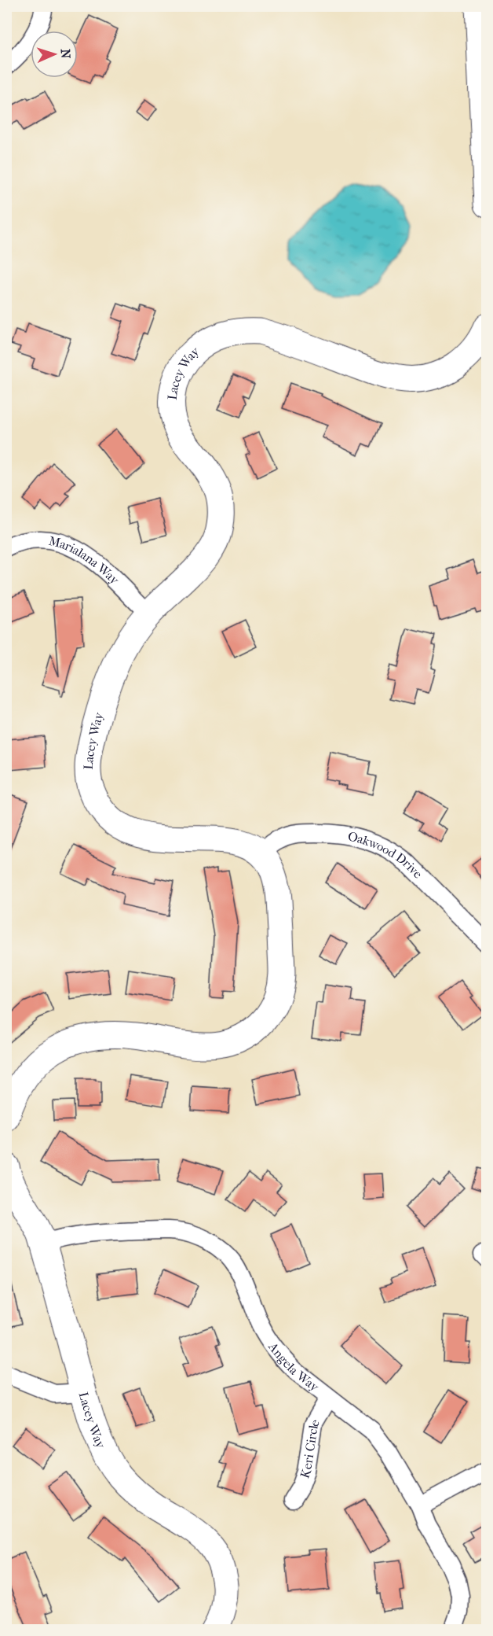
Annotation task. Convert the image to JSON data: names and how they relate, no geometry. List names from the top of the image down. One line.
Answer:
{"streets":{"street":["Lacey Way","Marialana Way","Oakwood Drive","Angela Way","Keri Circle"]},"crossings":[["Lacey Way","Marialana Way"],["Lacey Way","Oakwood Drive"],["Lacey Way","Angela Way"],["Angela Way","Keri Circle"]],"north":"right"}
